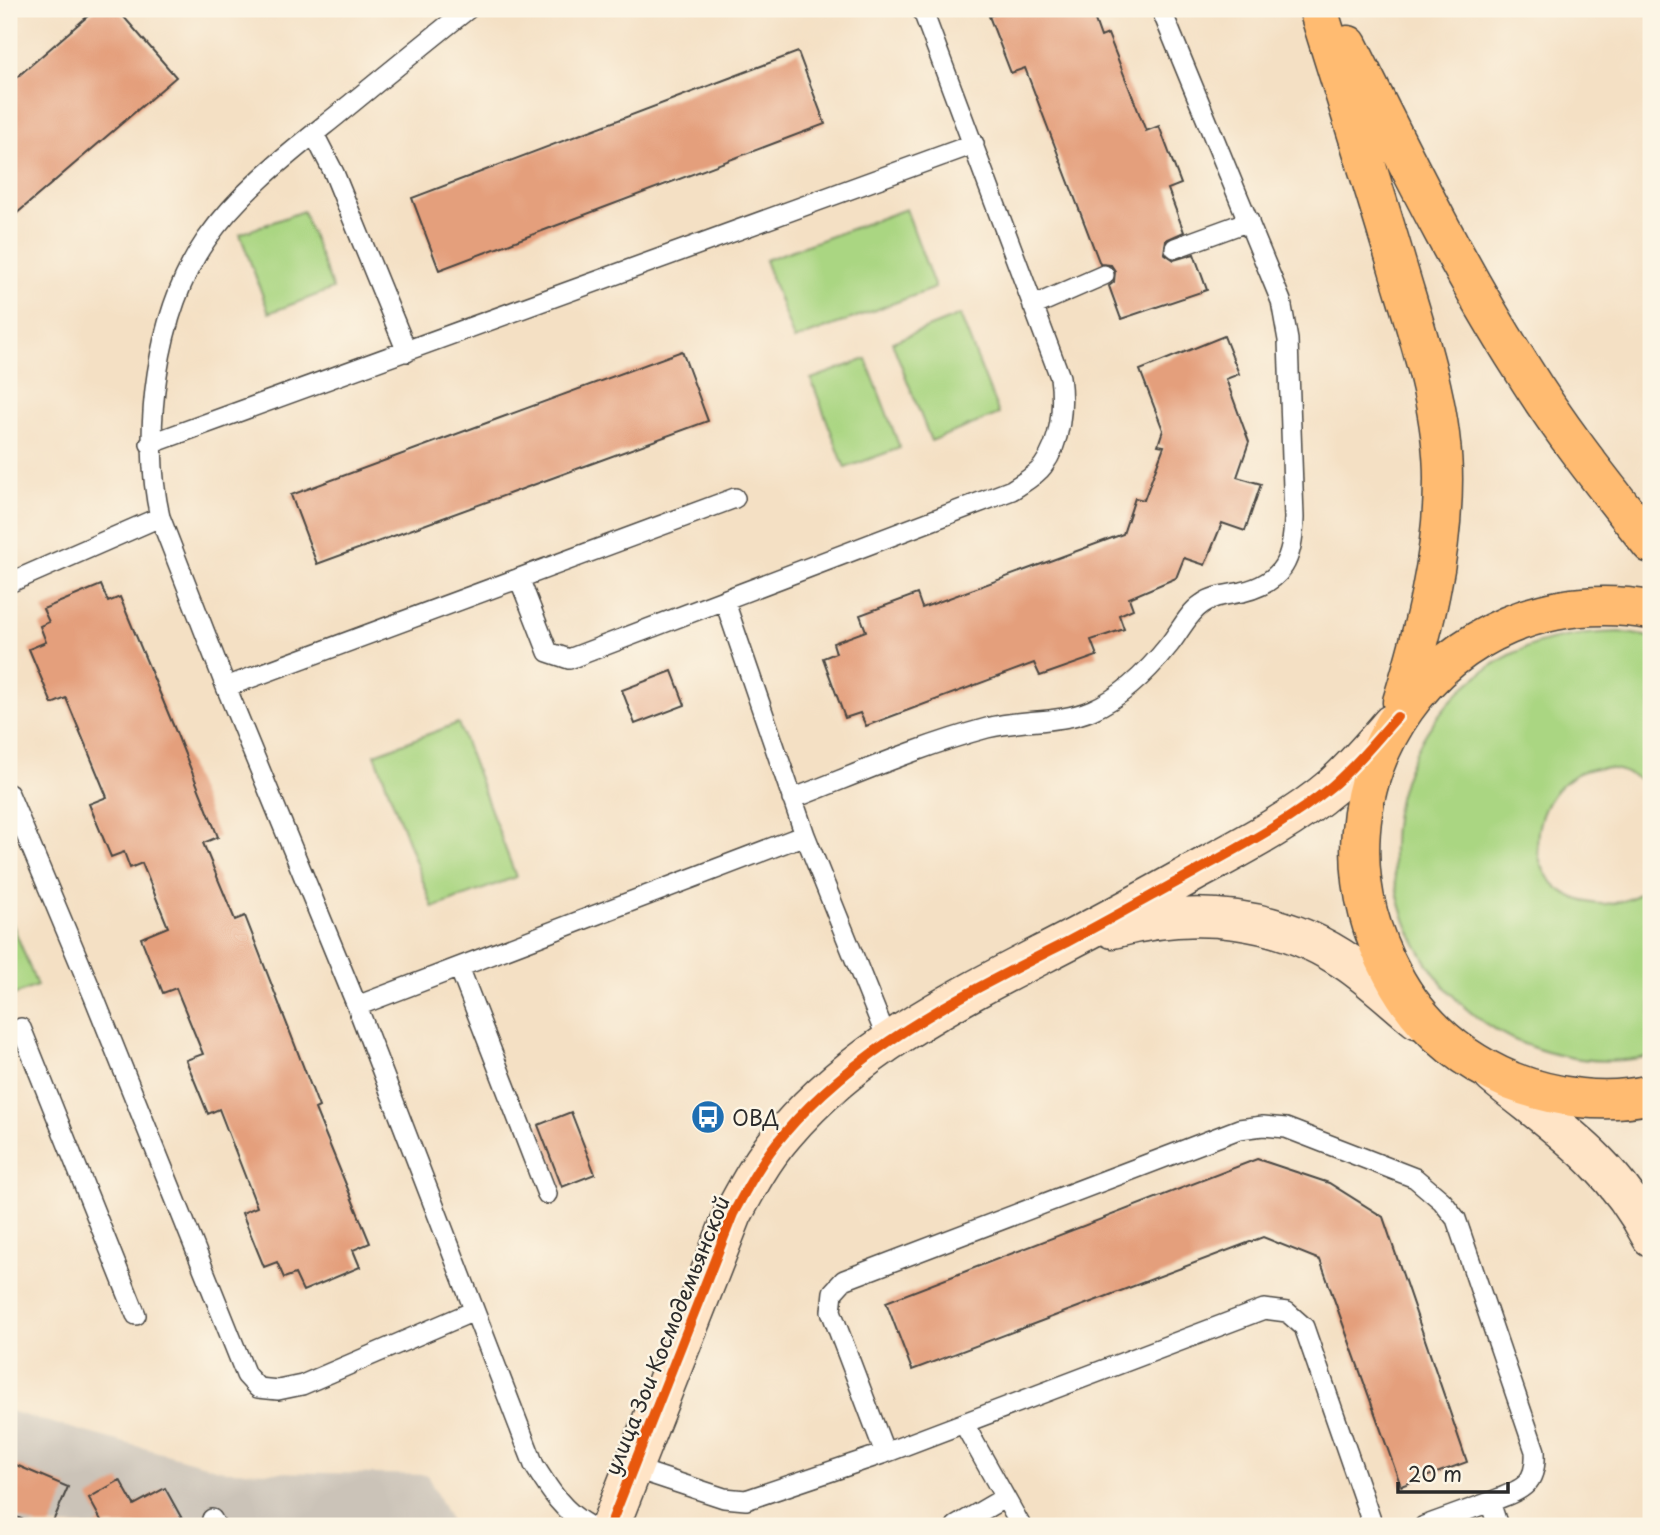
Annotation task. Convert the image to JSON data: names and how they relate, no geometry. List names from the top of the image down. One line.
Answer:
{"streets":{"street":["улица Зои Космодемьянской"]},"places":{"bus stop":["ОВД"]},"scale_bar":"20 m"}
